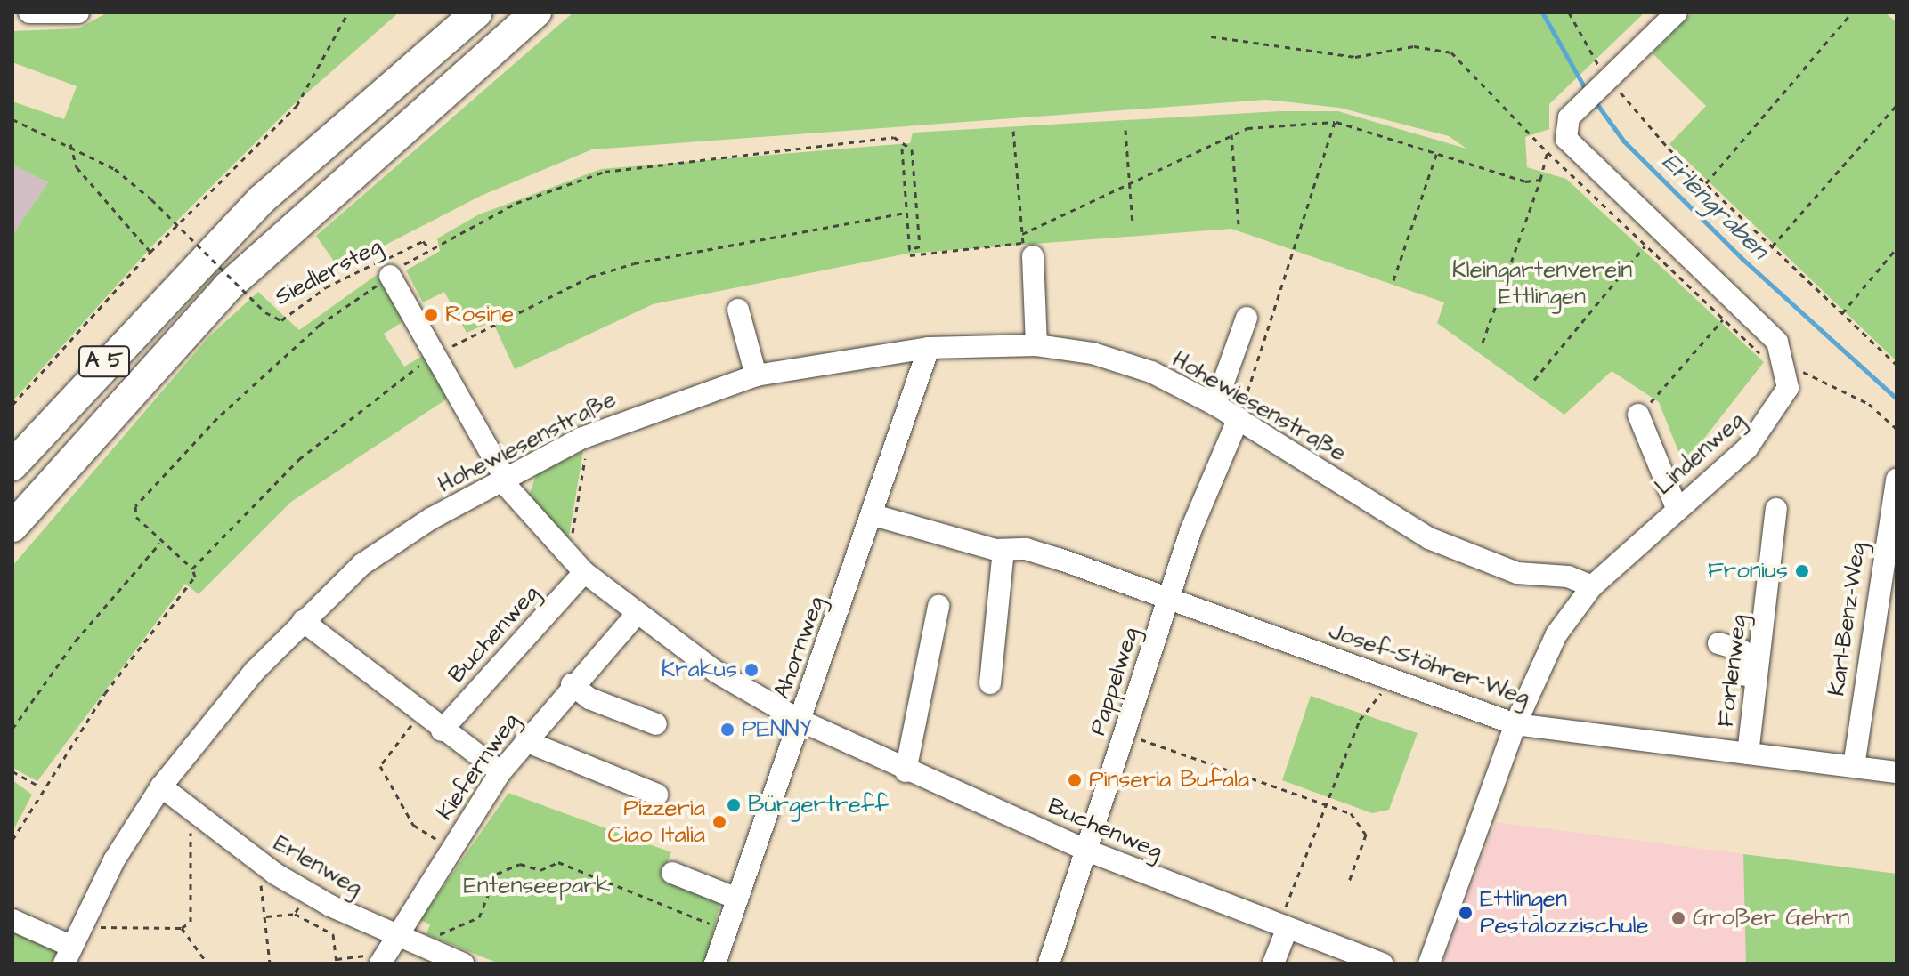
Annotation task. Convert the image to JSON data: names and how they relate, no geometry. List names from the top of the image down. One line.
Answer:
{"streets":{"highway":["A 5"],"street":["Hohewiesenstraße","Lindenweg","Karl-Benz-Weg","Buchenweg","Ahornweg","Josef-Stöhrer-Weg","Forlenweg","Pappelweg","Kiefernweg","Erlenweg"],"path":["Siedlersteg"]},"crossings":[["Siedlersteg","Buchenweg"],["Hohewiesenstraße","Lindenweg"],["Hohewiesenstraße","Buchenweg"],["Hohewiesenstraße","Ahornweg"],["Hohewiesenstraße","Pappelweg"],["Hohewiesenstraße","Erlenweg"],["Lindenweg","Josef-Stöhrer-Weg"],["Karl-Benz-Weg","Josef-Stöhrer-Weg"],["Buchenweg","Ahornweg"],["Buchenweg","Pappelweg"],["Buchenweg","Kiefernweg"],["Ahornweg","Josef-Stöhrer-Weg"],["Josef-Stöhrer-Weg","Forlenweg"],["Josef-Stöhrer-Weg","Pappelweg"],["Kiefernweg","Erlenweg"]],"water":["Erlengraben"],"parks":["Kleingartenverein Ettlingen","Entenseepark"],"places":["Rosine","Fronius","Krakus","PENNY","Pinseria Bufala","Bürgertreff","Pizzeria Ciao Italia","Ettlingen Pestalozzischule","Großer Gehrn"]}
